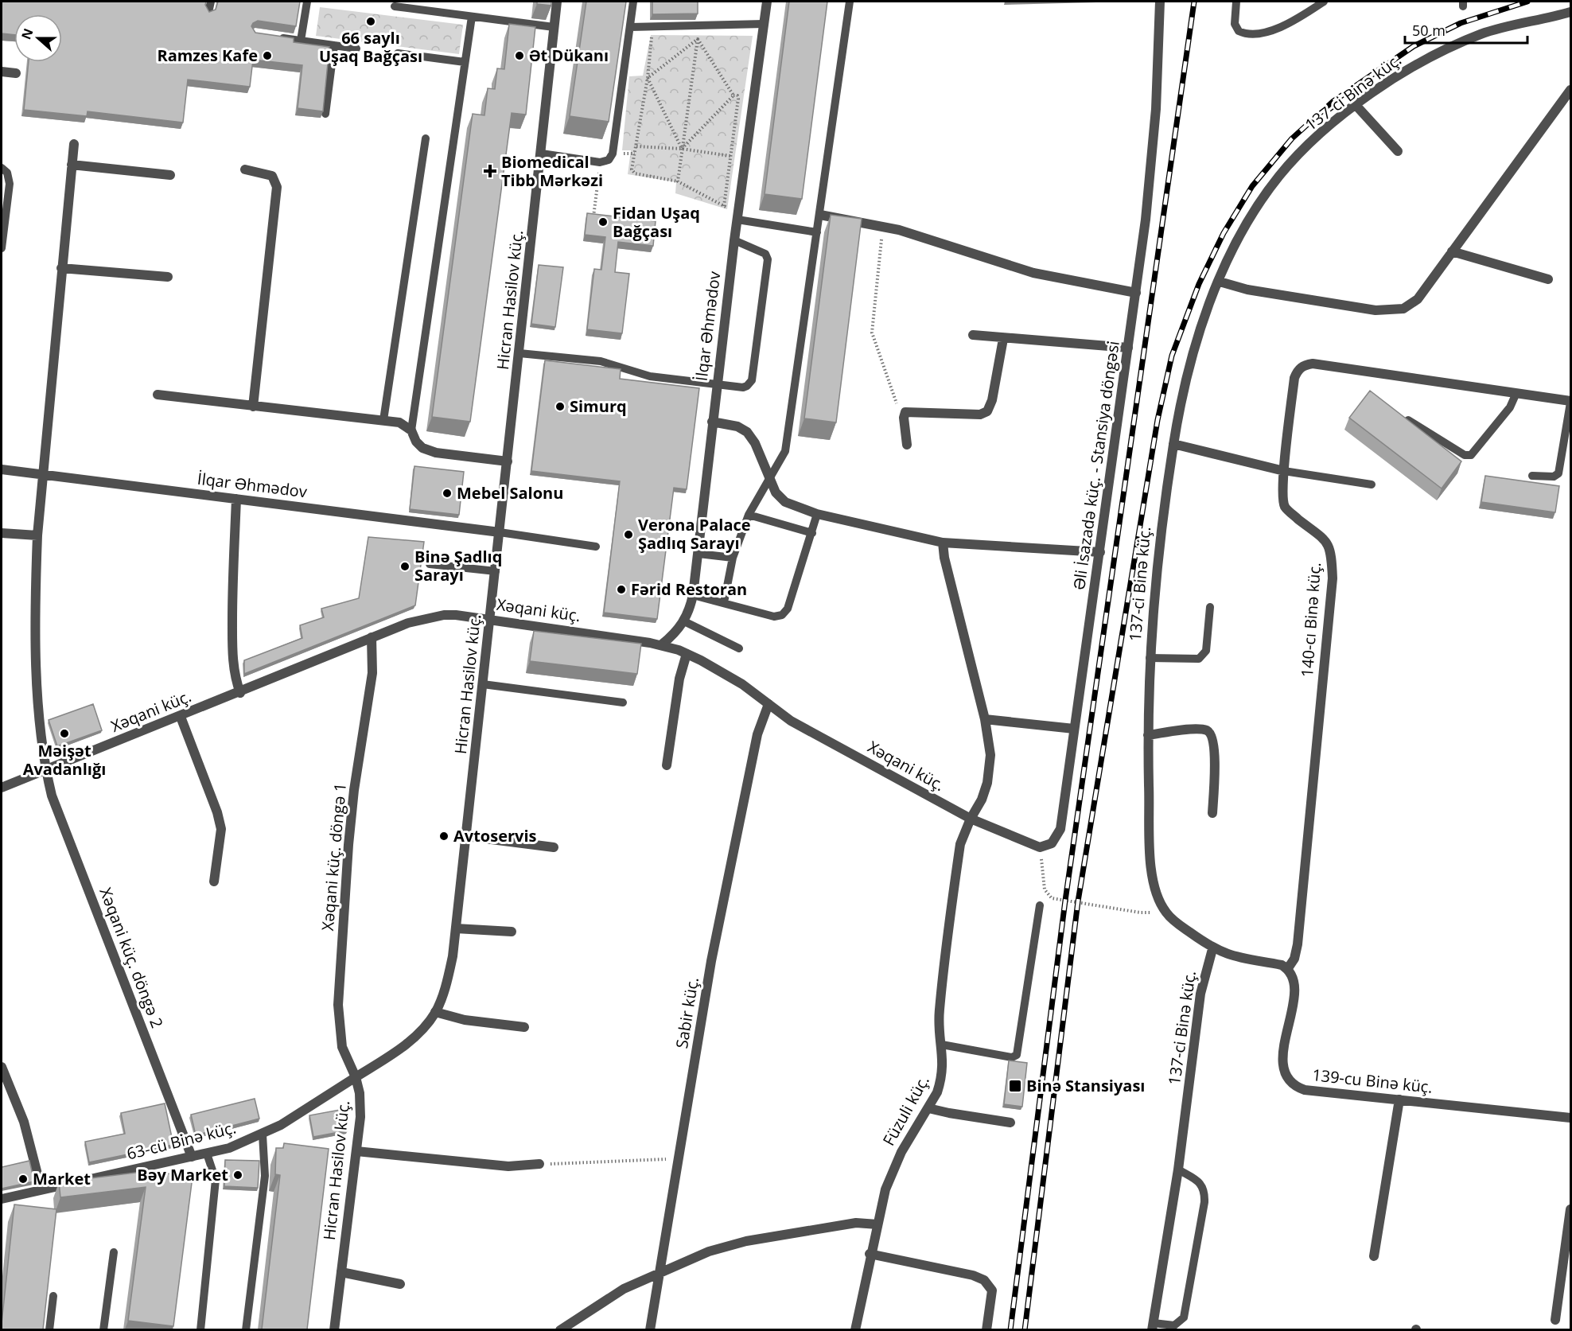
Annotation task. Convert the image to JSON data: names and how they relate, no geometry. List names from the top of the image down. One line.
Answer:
{"streets":{"street":["137-ci Binə küç.","Hicran Hasilov küç.","İlqar Əhmədov","Əli İsazadə küç. - Stansiya döngəsi","Xəqani küç.","140-cı Binə küç.","Xəqani küç. döngə 1","Xəqani küç. döngə 2","Sabir küç.","139-cu Binə küç.","Füzuli küç.","63-cü Binə küç."]},"crossings":[["Hicran Hasilov küç.","İlqar Əhmədov"],["Hicran Hasilov küç.","Xəqani küç."],["Hicran Hasilov küç.","Xəqani küç. döngə 1"],["Hicran Hasilov küç.","63-cü Binə küç."],["İlqar Əhmədov","Xəqani küç."],["İlqar Əhmədov","Xəqani küç. döngə 2"],["Xəqani küç.","Xəqani küç. döngə 1"],["Xəqani küç.","Xəqani küç. döngə 2"],["Xəqani küç.","Sabir küç."],["Xəqani küç.","Füzuli küç."],["140-cı Binə küç.","139-cu Binə küç."],["Xəqani küç. döngə 1","63-cü Binə küç."],["Xəqani küç. döngə 2","63-cü Binə küç."]],"places":{"other":["66 saylı Uşaq Bağçası","Ramzes Kafe","Ət Dükanı","Fidan Uşaq Bağçası","Simurq","Mebel Salonu","Verona Palace Şadlıq Sarayı","Binə Şadlıq Sarayı","Fərid Restoran","Məişət Avadanlığı","Avtoservis","Bəy Market","Market"],"health":["Biomedical Tibb Mərkəzi"],"transit":["Binǝ Stansiyası"]},"scale_bar":"50 m","north":"left"}
